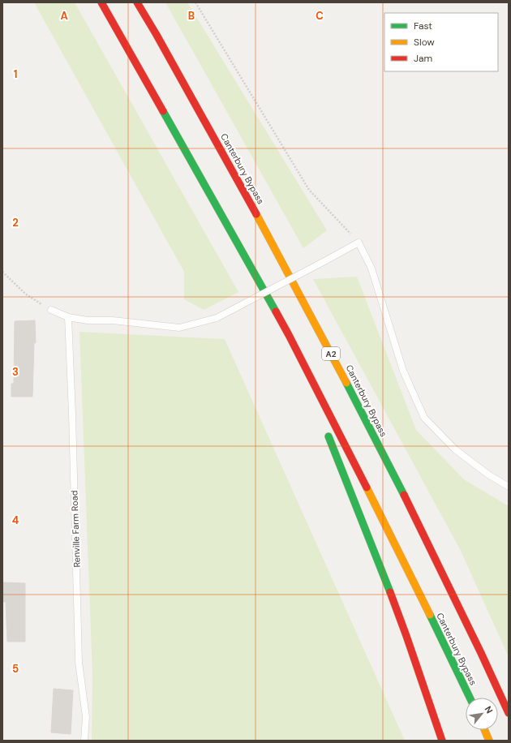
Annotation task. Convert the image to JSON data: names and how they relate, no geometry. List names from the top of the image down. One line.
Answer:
{"streets":{"highway":["Canterbury Bypass","A2"],"lane":["Renville Farm Road"]},"legend":["Fast","Slow","Jam"],"north":"top right","grid":{"columns":["A","B","C"],"rows":["1","2","3","4","5"]}}
